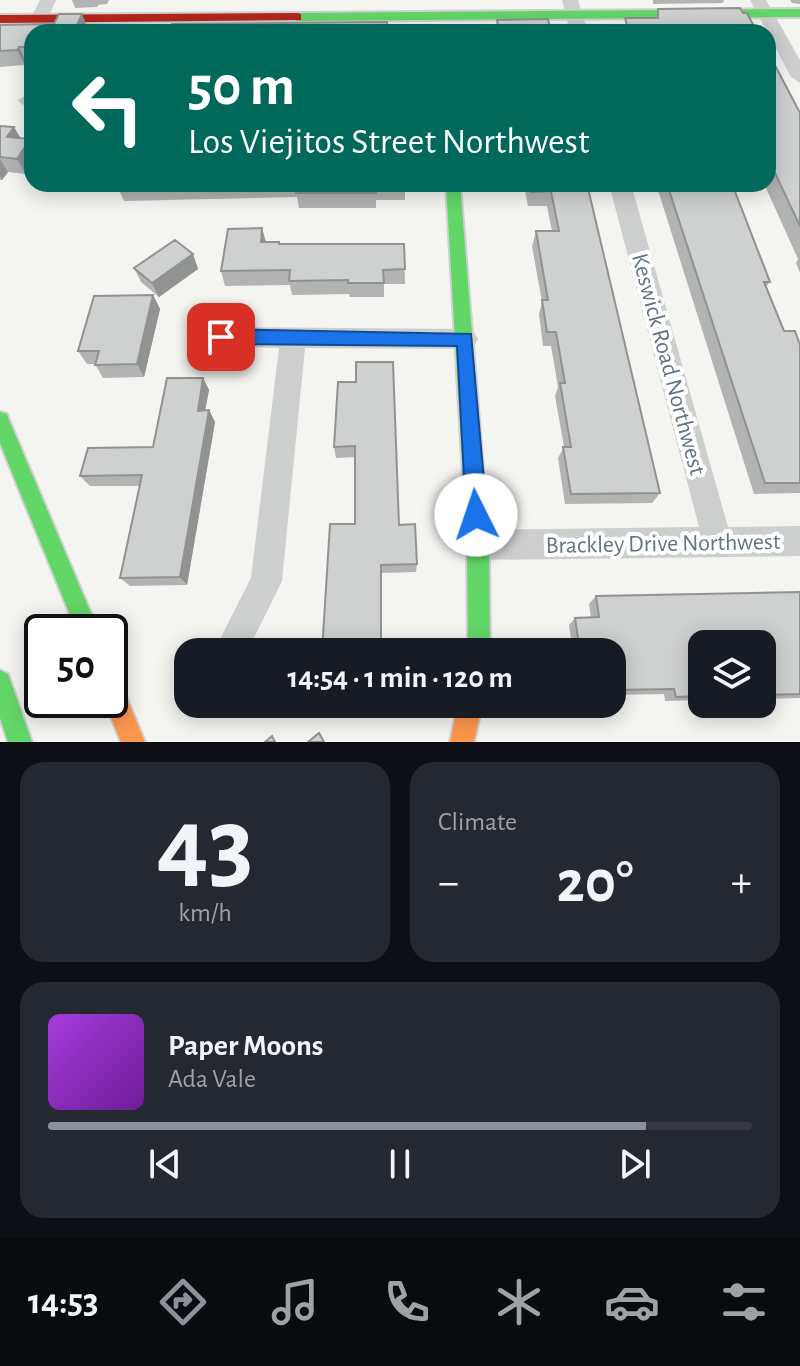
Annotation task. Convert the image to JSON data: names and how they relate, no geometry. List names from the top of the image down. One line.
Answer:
{"streets":{"street":["Keswick Road Northwest","Brackley Drive Northwest"]},"crossings":[["Keswick Road Northwest","Brackley Drive Northwest"]],"page":{"turn":["50 m","Los Viejitos Street Northwest"],"limit":"50","trip":"14:54 · 1 min · 120 m","tile":[["43","km/h"],"Climate"],"heat":["−","20°","+"],"song":["Paper Moons","Ada Vale"],"tabs":"14:53"}}
